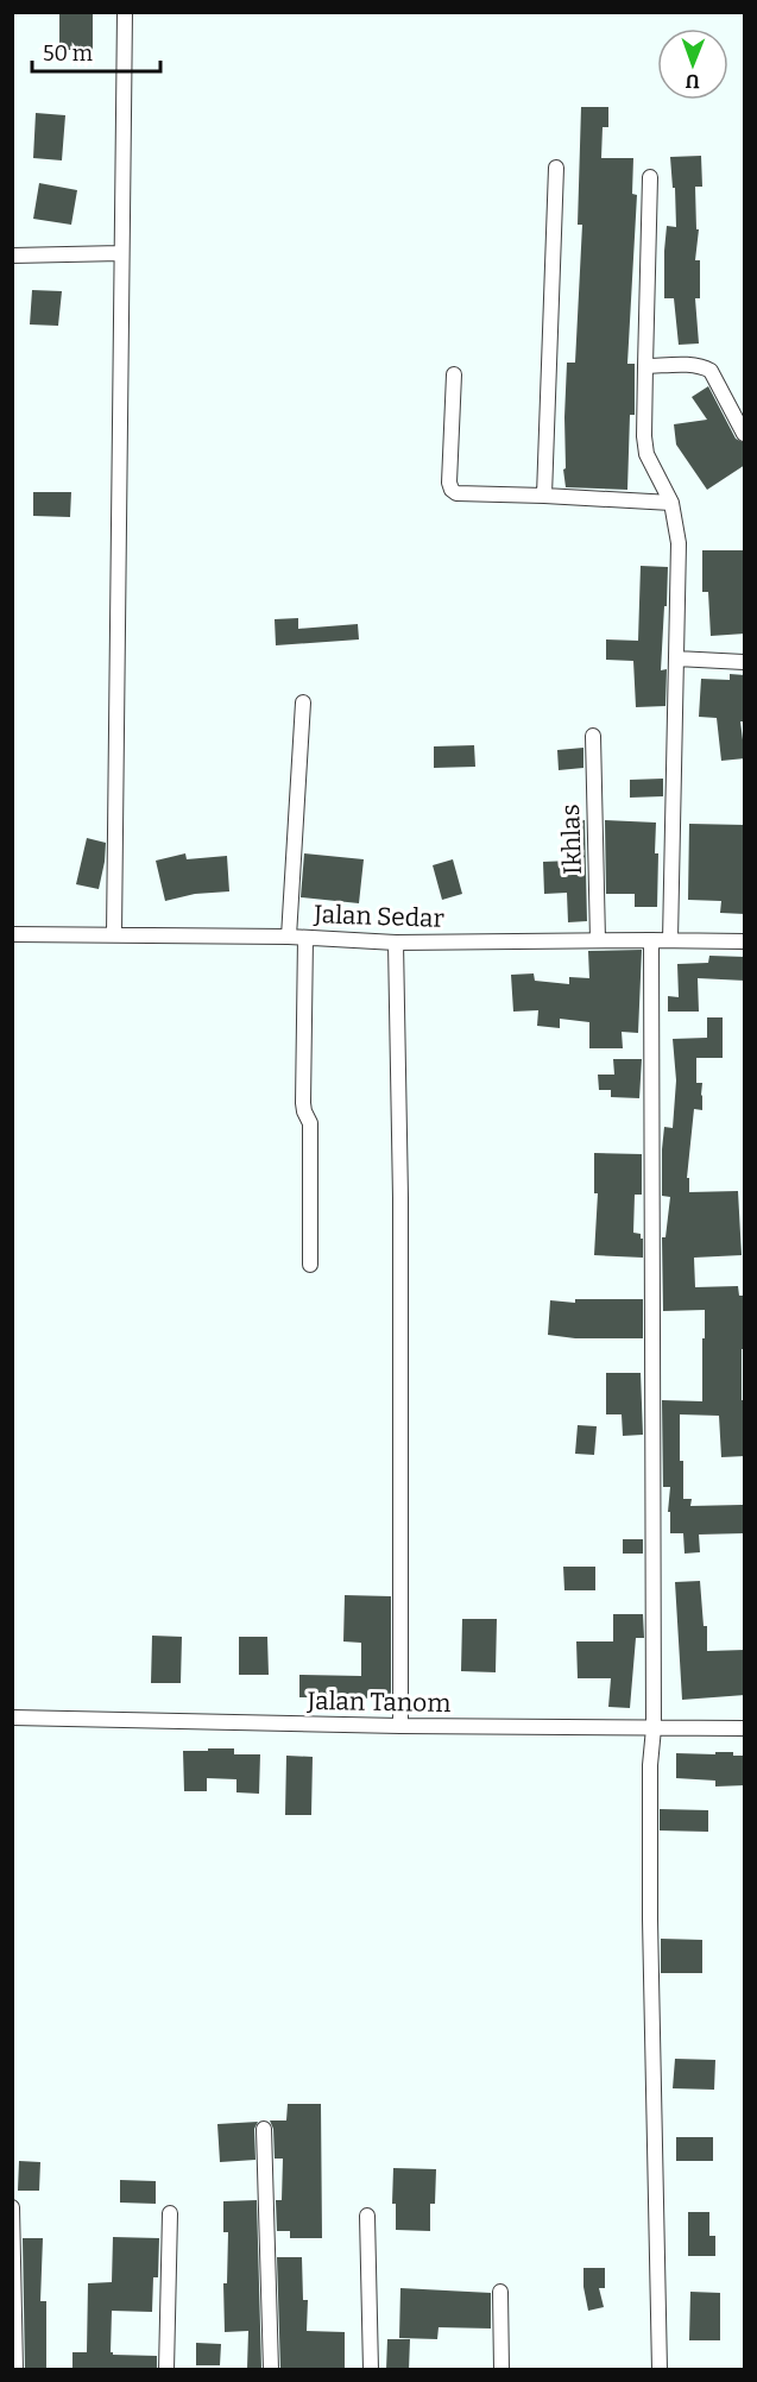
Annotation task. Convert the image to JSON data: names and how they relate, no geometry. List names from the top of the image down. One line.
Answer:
{"streets":{"street":["Ikhlas","Jalan Sedar","Jalan Tanom"]},"crossings":[["Ikhlas","Jalan Sedar"]],"scale_bar":"50 m","north":"bottom"}
